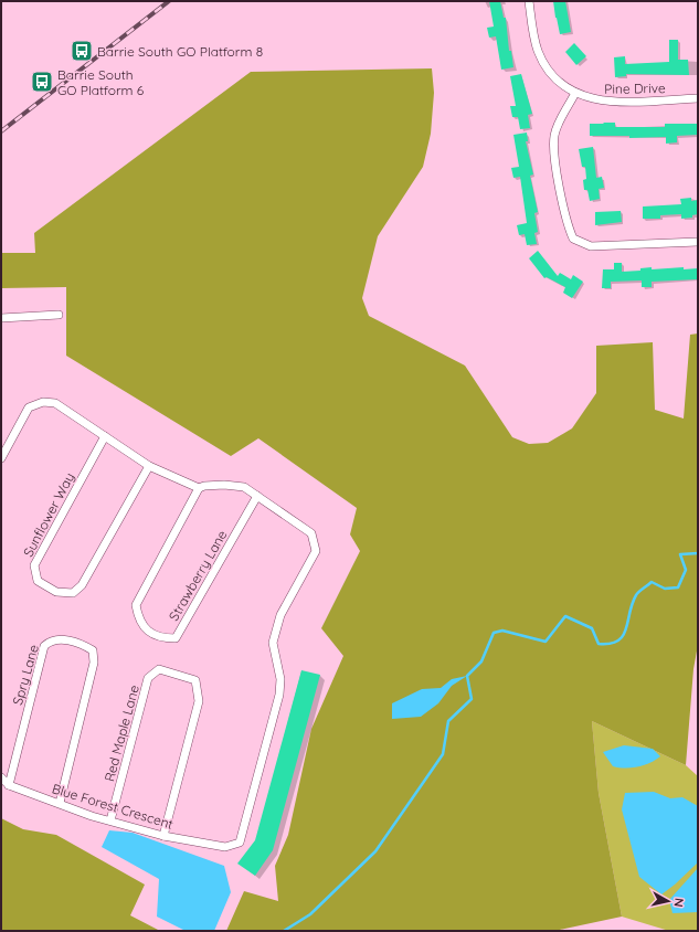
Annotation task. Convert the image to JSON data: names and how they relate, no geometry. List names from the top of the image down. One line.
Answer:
{"streets":{"street":["Pine Drive","Sunflower Way","Strawberry Lane","Spry Lane","Red Maple Lane","Blue Forest Crescent"]},"crossings":[["Strawberry Lane","Blue Forest Crescent"],["Spry Lane","Blue Forest Crescent"],["Red Maple Lane","Blue Forest Crescent"]],"places":{"bus stop":["Barrie South GO Platform 8","Barrie South GO Platform 6"]},"north":"right"}
